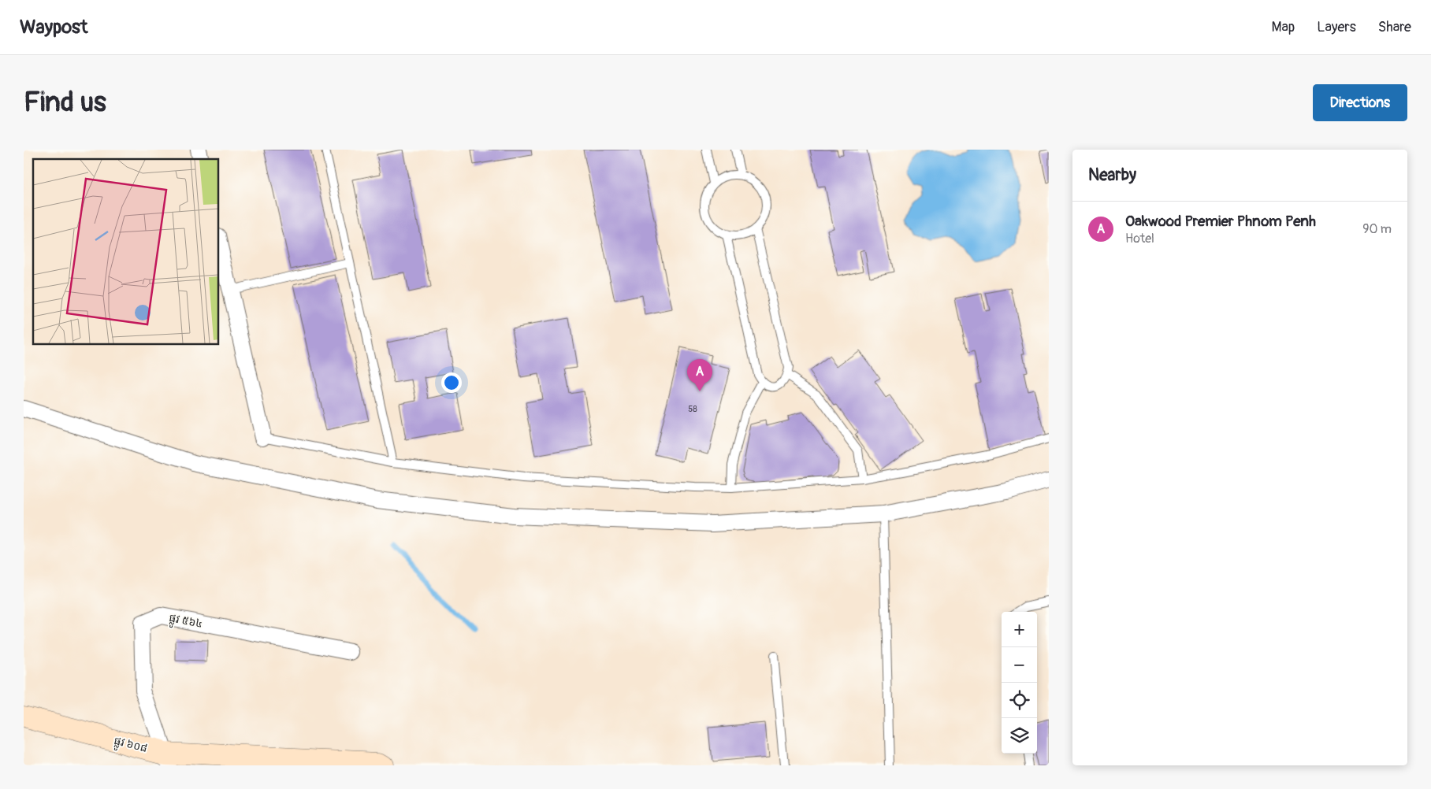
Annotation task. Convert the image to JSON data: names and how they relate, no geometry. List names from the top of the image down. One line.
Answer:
{"streets":{"street":["ផ្លូវ ៥៦៤","ផ្លូវ ៦០៨"]},"crossings":[["ផ្លូវ ៥៦៤","ផ្លូវ ៦០៨"]],"house_numbers":["58"],"page":{"header":"Waypost","nav":["Map","Layers","Share"],"buttons":"Directions","title":"Find us","heading":"Nearby","list":[{"mark":"A","name":"Oakwood Premier Phnom Penh","note":"Hotel","value":"90 m"}],"pins":"A","map_buttons":["+","−"]}}
